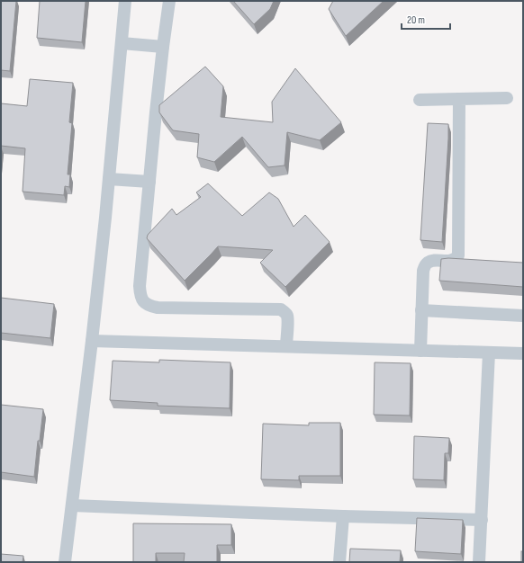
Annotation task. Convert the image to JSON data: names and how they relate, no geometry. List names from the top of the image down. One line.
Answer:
{"scale_bar":"20 m"}
